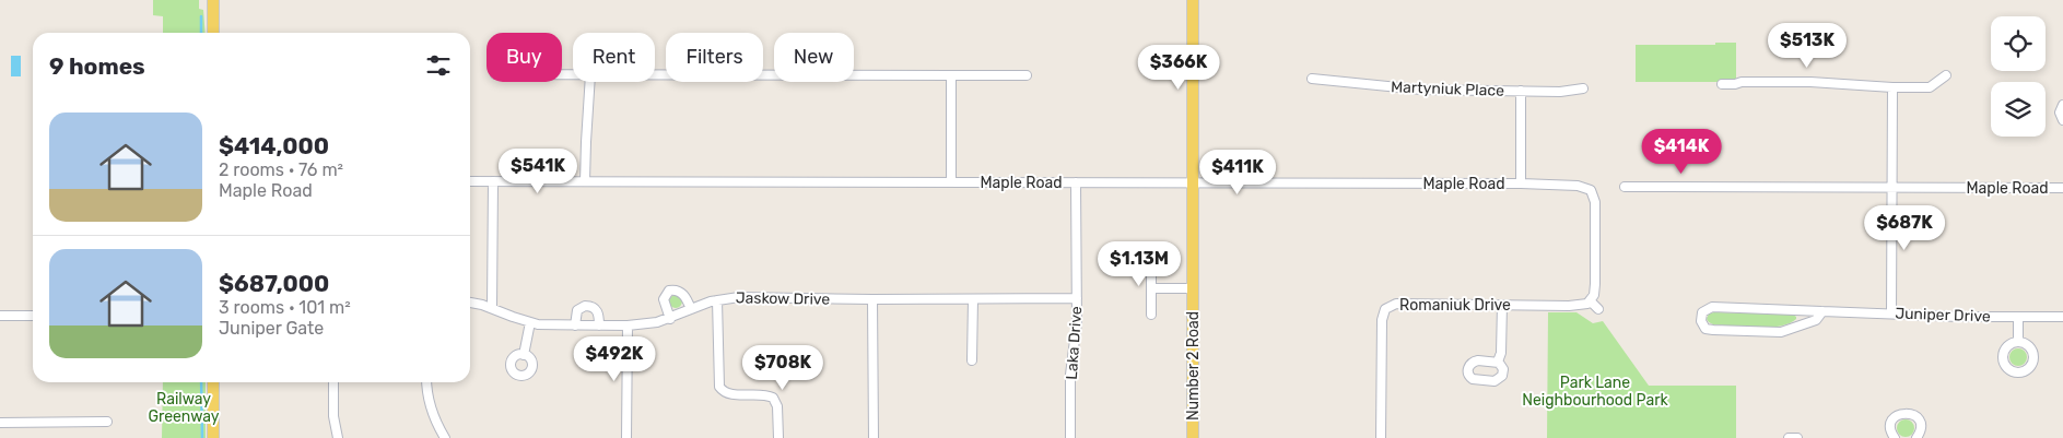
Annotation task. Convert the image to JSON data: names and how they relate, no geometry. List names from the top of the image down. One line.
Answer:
{"streets":{"main road":["Number 2 Road"],"street":["Martyniuk Place","Maple Road","Jaskow Drive","Romaniuk Drive","Juniper Drive","Laka Drive"]},"crossings":[["Maple Road","Romaniuk Drive"],["Maple Road","Laka Drive"],["Maple Road","Number 2 Road"],["Jaskow Drive","Laka Drive"]],"parks":["Park Lane Neighbourhood Park","Railway Greenway"],"page":{"price":["$513K","$366K","$414K","$541K","$411K","$687K","$1.13M","$492K","$708K"],"chip":["Buy","Rent","Filters","New"],"heading":"9 homes","list":[{"name":"$414,000","note":"2 rooms · 76 m² · Maple Road"},{"name":"$687,000","note":"3 rooms · 101 m² · Juniper Gate"}]}}
